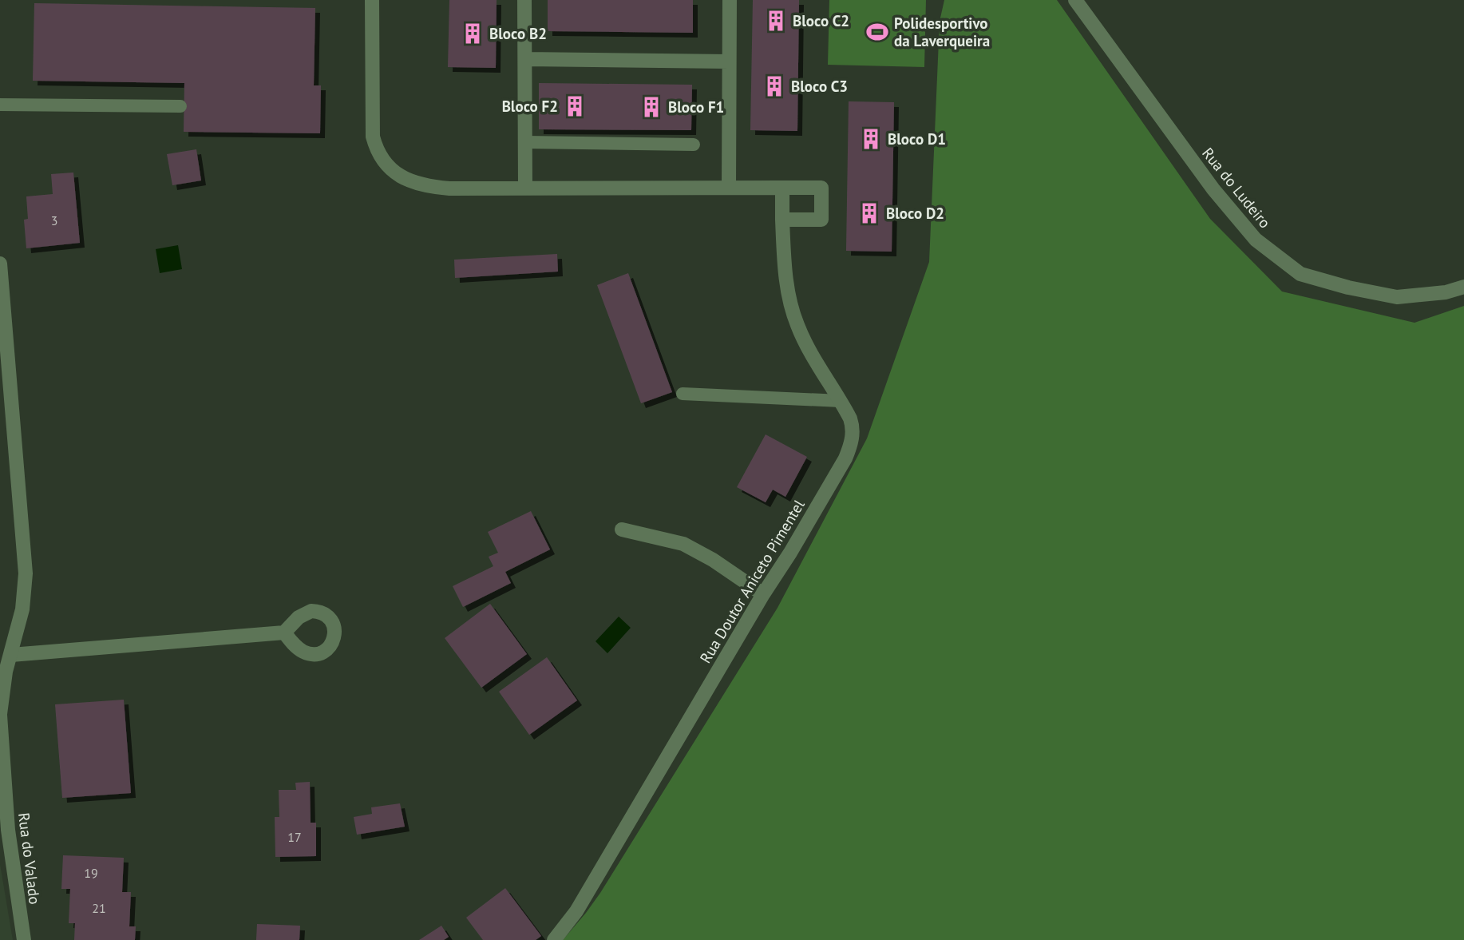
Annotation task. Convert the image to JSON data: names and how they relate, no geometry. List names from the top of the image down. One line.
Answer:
{"streets":{"street":["Rua do Ludeiro","Rua Doutor Aniceto Pimentel","Rua do Valado"]},"places":{"building":["Bloco C2","Bloco B2","Bloco C3","Bloco F2","Bloco F1","Bloco D1","Bloco D2"],"sports":["Polidesportivo da Laverqueira"]},"house_numbers":["3","17","19","21"]}
